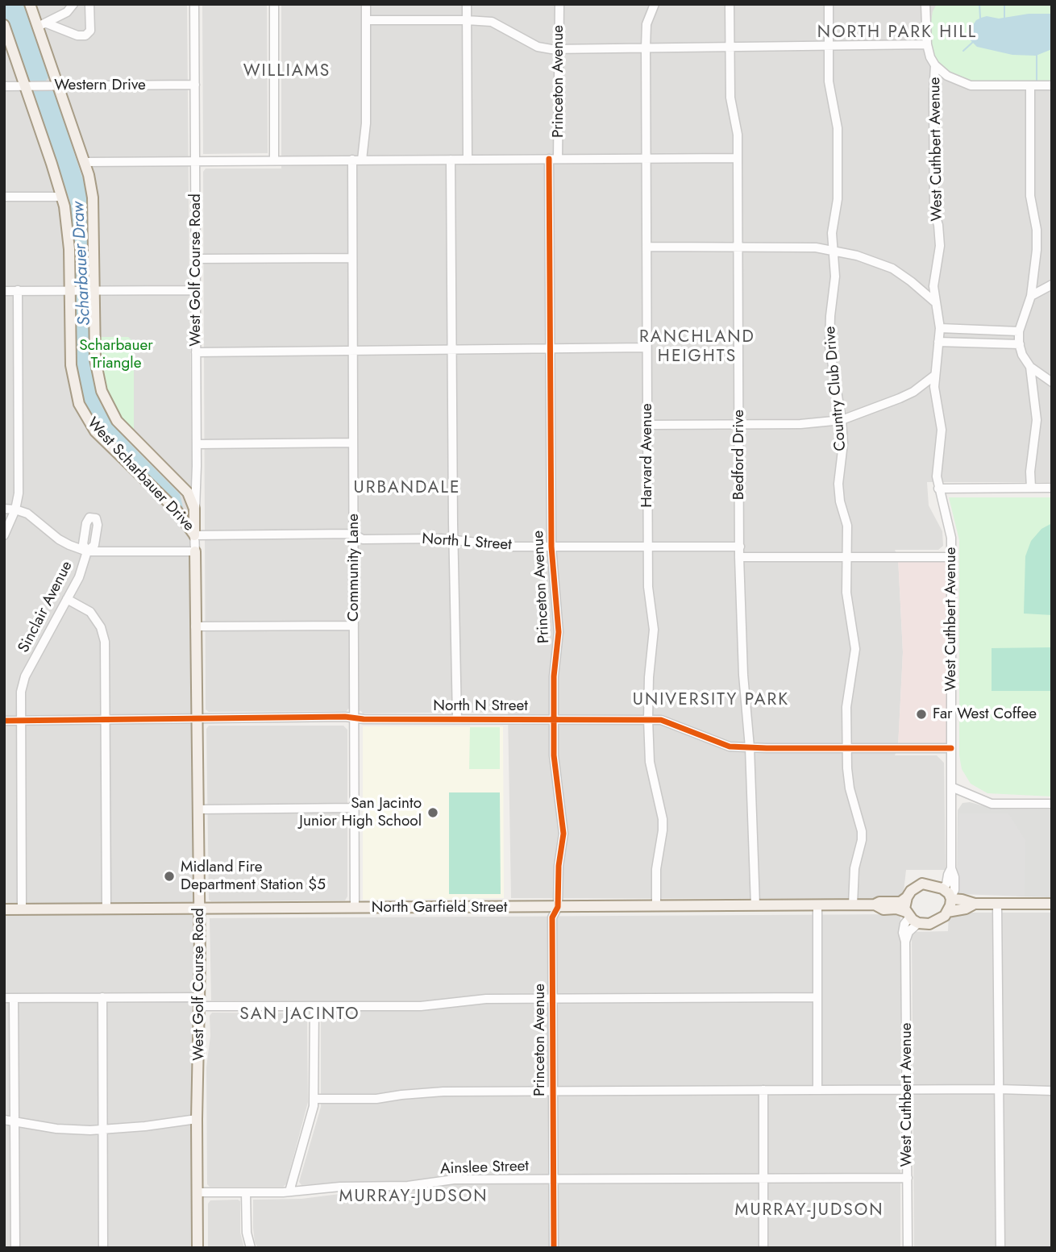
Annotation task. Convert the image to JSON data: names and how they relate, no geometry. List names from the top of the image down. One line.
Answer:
{"streets":{"main road":["West Golf Course Road","West Scharbauer Drive","North Garfield Street"],"street":["Princeton Avenue","Western Drive","West Cuthbert Avenue","Country Club Drive","Bedford Drive","Harvard Avenue","North L Street","Community Lane","Sinclair Avenue","North N Street","Ainslee Street"]},"crossings":[["Princeton Avenue","North L Street"],["Princeton Avenue","North N Street"],["Princeton Avenue","North Garfield Street"],["Princeton Avenue","Ainslee Street"],["Western Drive","West Golf Course Road"],["Western Drive","West Scharbauer Drive"],["West Cuthbert Avenue","North N Street"],["West Cuthbert Avenue","Ainslee Street"],["West Golf Course Road","West Scharbauer Drive"],["West Golf Course Road","North L Street"],["West Golf Course Road","North N Street"],["West Golf Course Road","North Garfield Street"],["West Golf Course Road","Ainslee Street"],["Country Club Drive","North N Street"],["Country Club Drive","North Garfield Street"],["Bedford Drive","North L Street"],["Bedford Drive","North N Street"],["Bedford Drive","North Garfield Street"],["Harvard Avenue","North L Street"],["Harvard Avenue","North N Street"],["Harvard Avenue","North Garfield Street"],["West Scharbauer Drive","North L Street"],["North L Street","Community Lane"],["Community Lane","North N Street"],["Community Lane","North Garfield Street"],["Sinclair Avenue","North N Street"],["Sinclair Avenue","North Garfield Street"]],"districts":["NORTH PARK HILL","WILLIAMS","RANCHLAND HEIGHTS","URBANDALE","UNIVERSITY PARK","SAN JACINTO","MURRAY-JUDSON","MURRAY-JUDSON"],"water":["Scharbauer Draw"],"parks":["Scharbauer Triangle"],"places":["Far West Coffee","San Jacinto Junior High School","Midland Fire Department Station $5"]}
